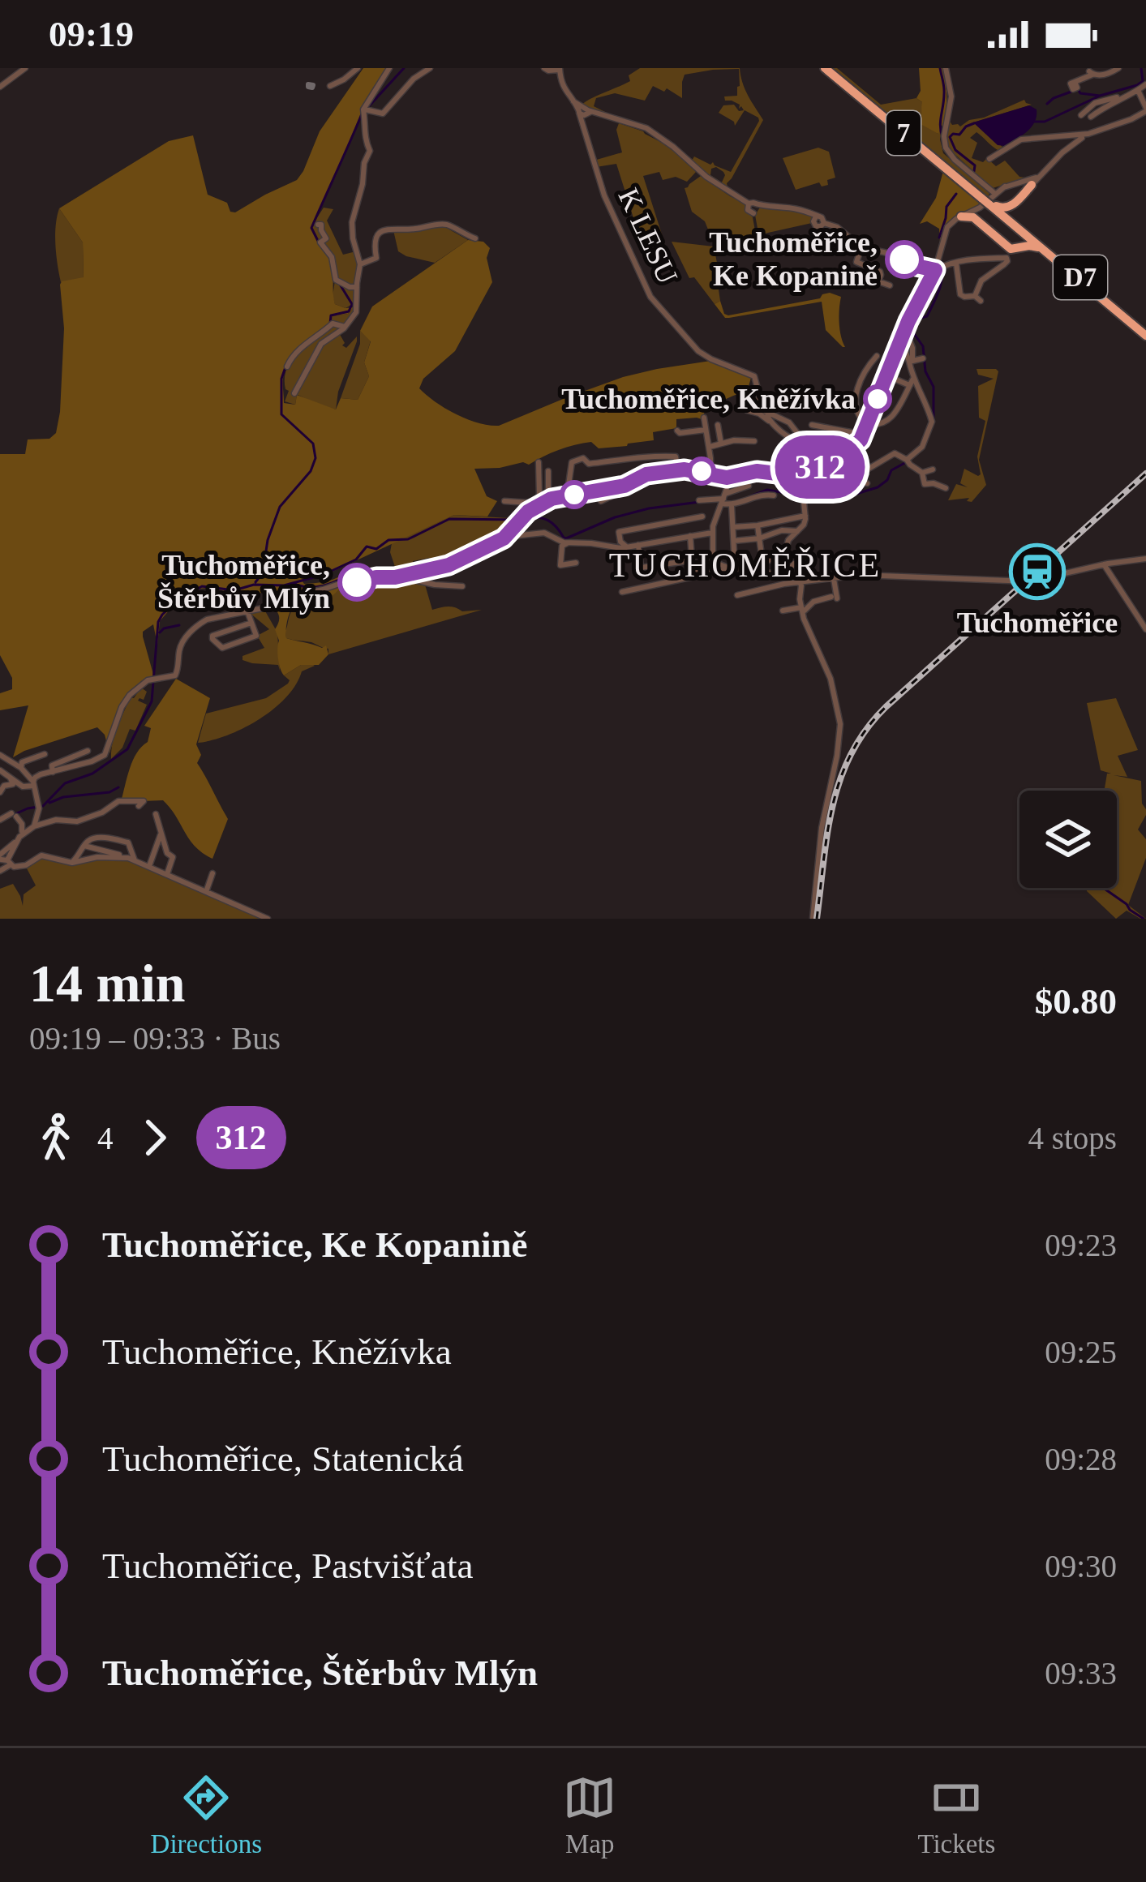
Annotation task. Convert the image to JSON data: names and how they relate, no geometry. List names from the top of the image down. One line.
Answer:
{"streets":{"highway":["7","D7"],"street":["K LESU"]},"crossings":[["7","D7"]],"districts":["TUCHOMĚŘICE"],"places":{"other":["Tuchoměřice, Ke Kopanině","Tuchoměřice, Kněžívka","Tuchoměřice, Štěrbův Mlýn"],"station":["Tuchoměřice"]},"lines":["bus line 312"],"page":{"status":"09:19","on_map":"312","heading":["14 min","09:19 – 09:33 · Bus","$0.80"],"legs":["4","312","4 stops"],"list":[{"name":"Tuchoměřice, Ke Kopanině","value":"09:23"},{"name":"Tuchoměřice, Kněžívka","value":"09:25"},{"name":"Tuchoměřice, Statenická","value":"09:28"},{"name":"Tuchoměřice, Pastvišťata","value":"09:30"},{"name":"Tuchoměřice, Štěrbův Mlýn","value":"09:33"}],"tabs":["Directions","Map","Tickets"]}}
